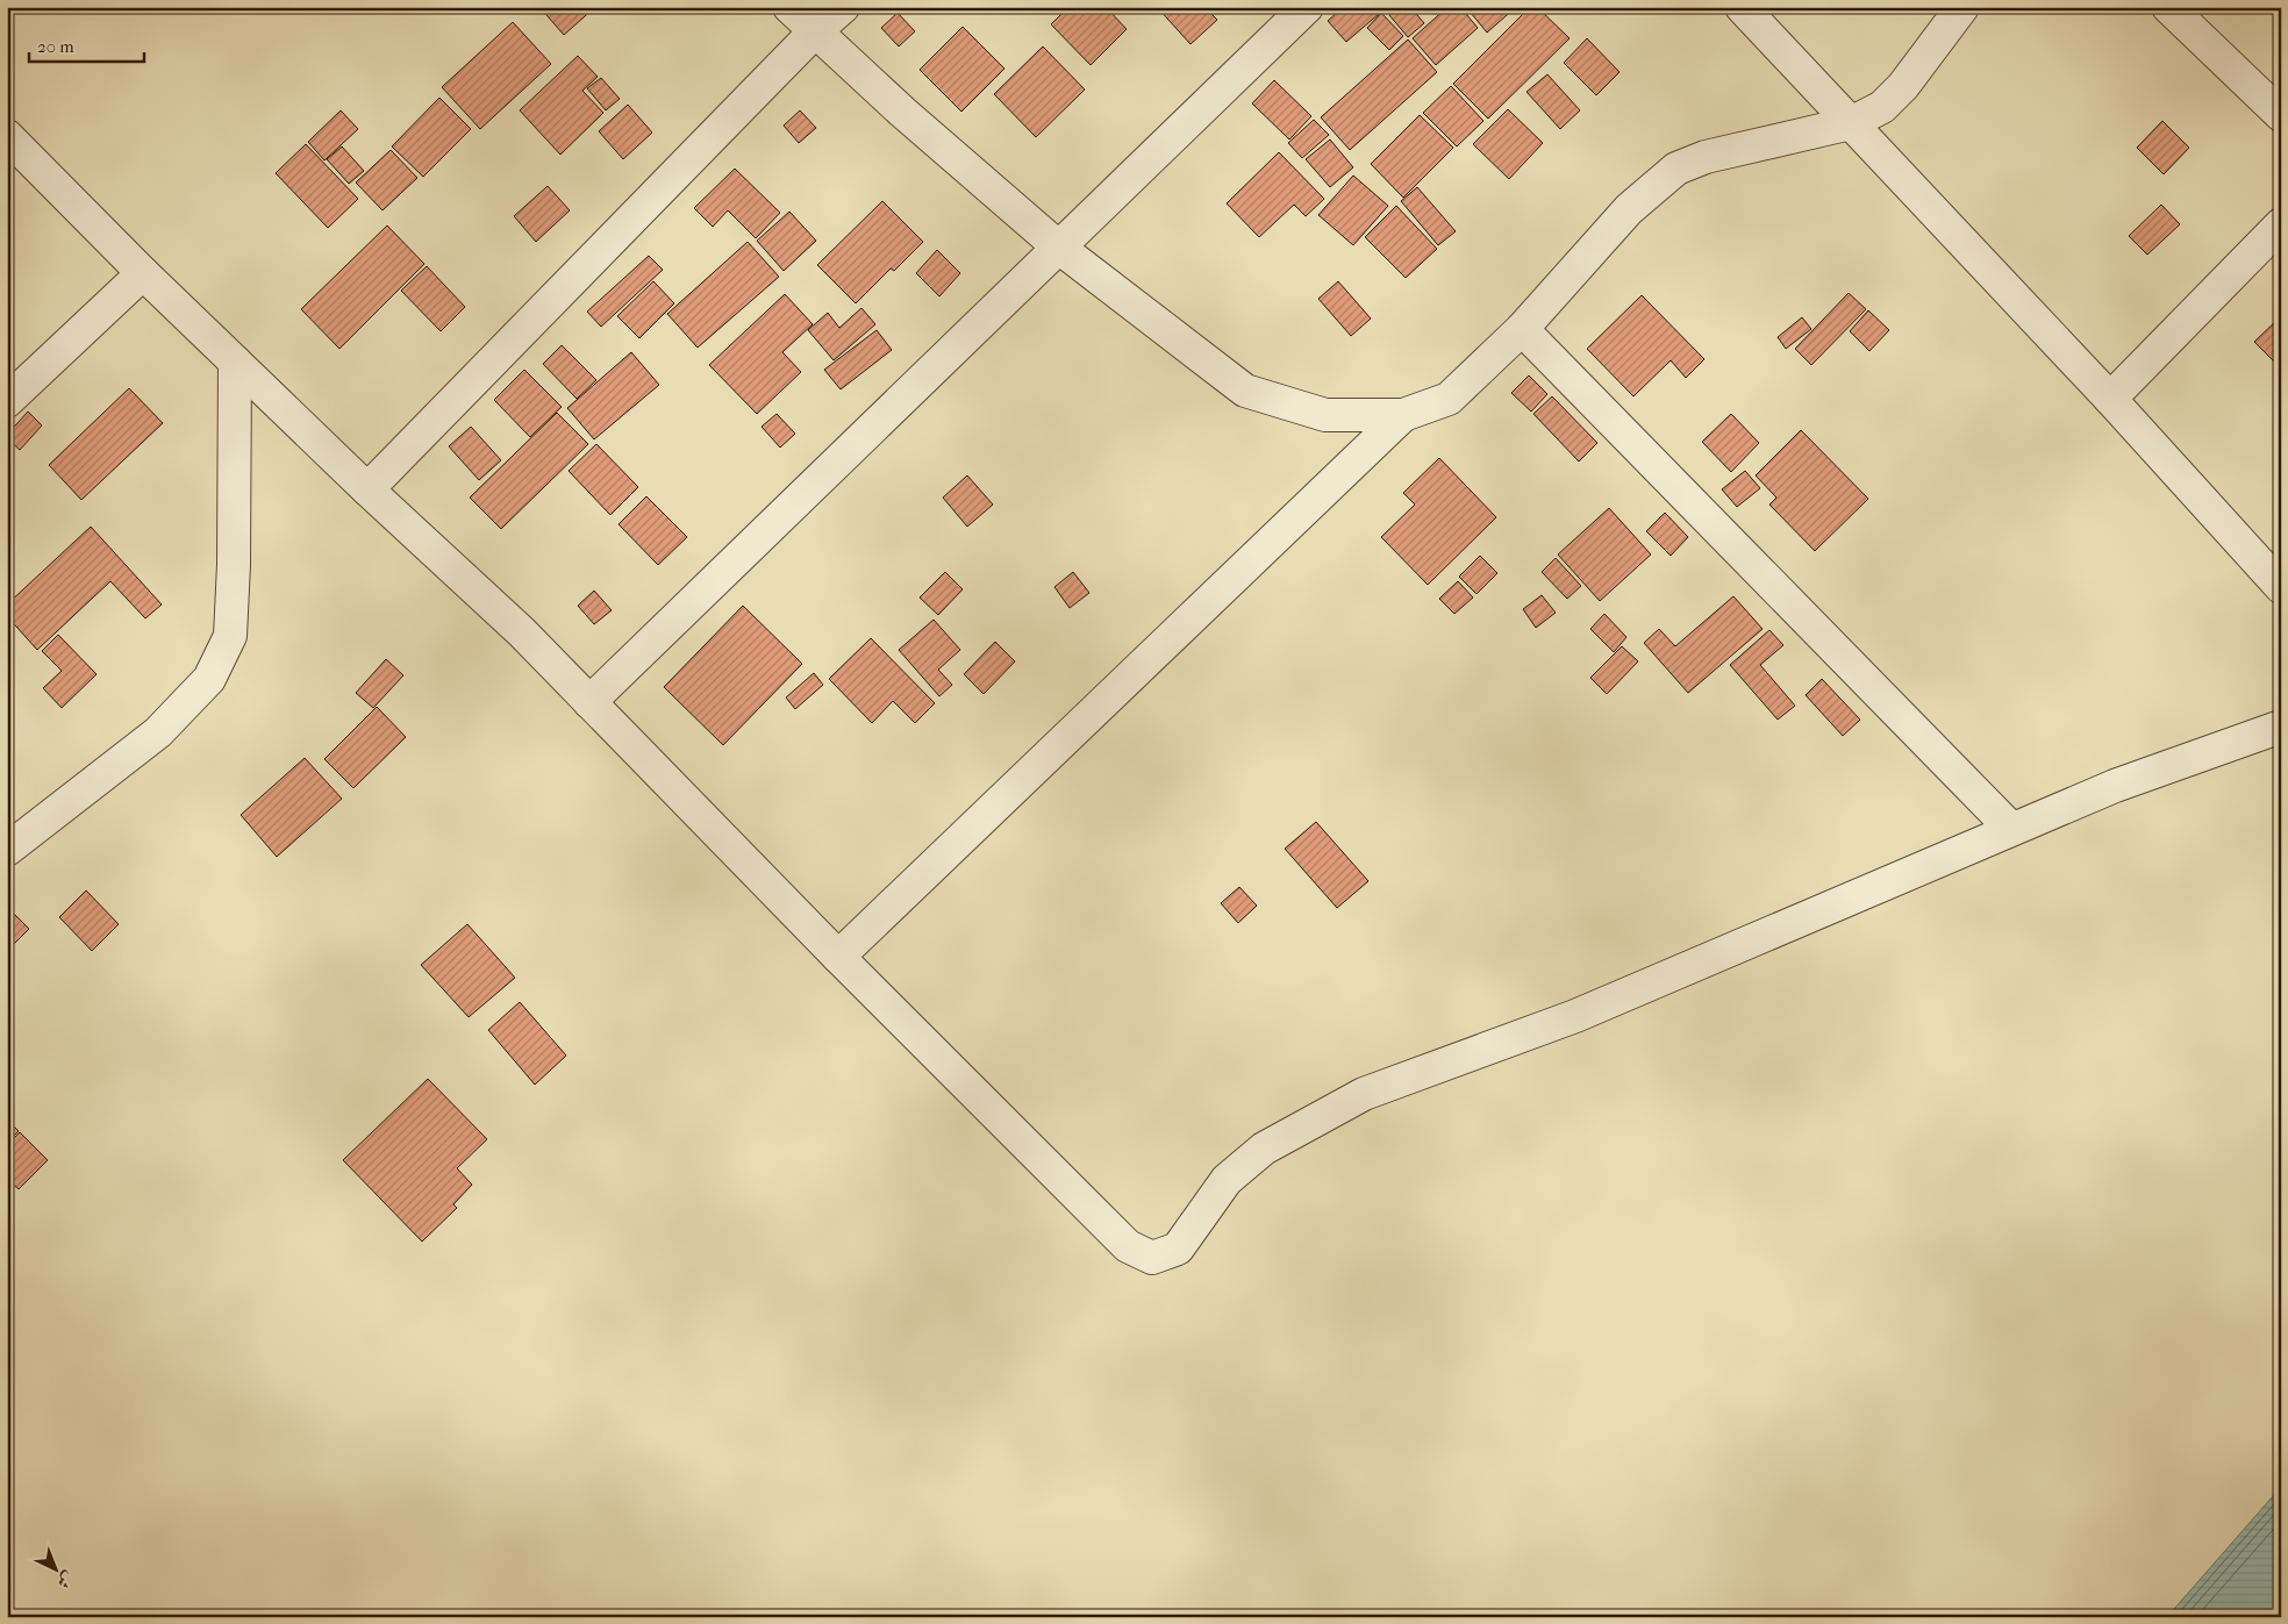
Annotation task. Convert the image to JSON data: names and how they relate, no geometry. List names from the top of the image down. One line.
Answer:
{"scale_bar":"20 m","north":"bottom right"}
